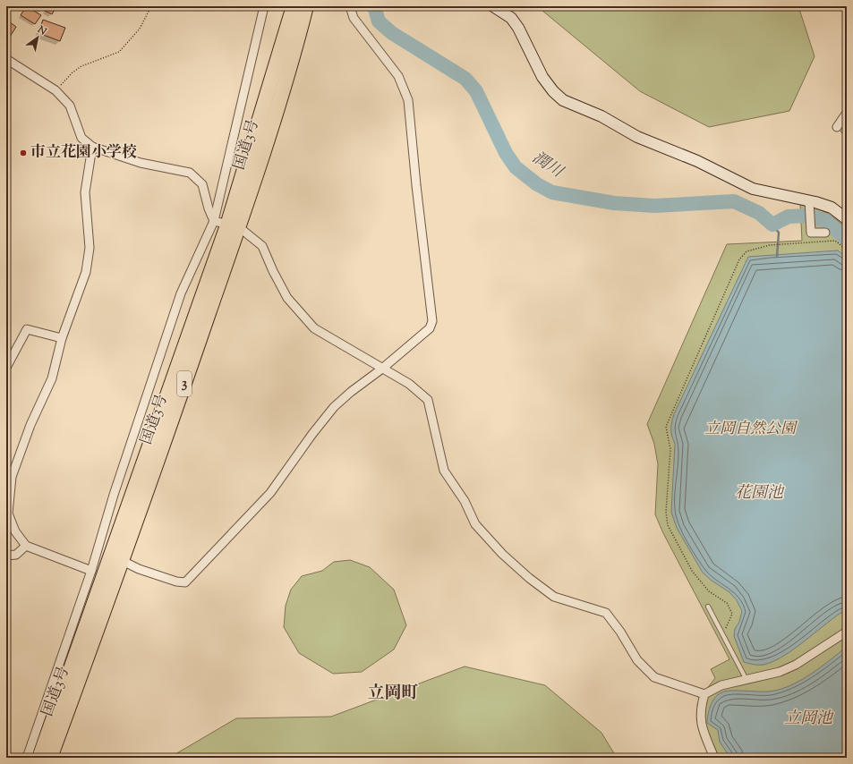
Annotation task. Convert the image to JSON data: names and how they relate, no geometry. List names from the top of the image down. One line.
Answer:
{"streets":{"highway":["国道3号","3"]},"districts":["立岡町"],"water":["潤川","花園池","立岡池"],"parks":["立岡自然公園"],"places":["市立花園小学校"],"north":"top right"}
